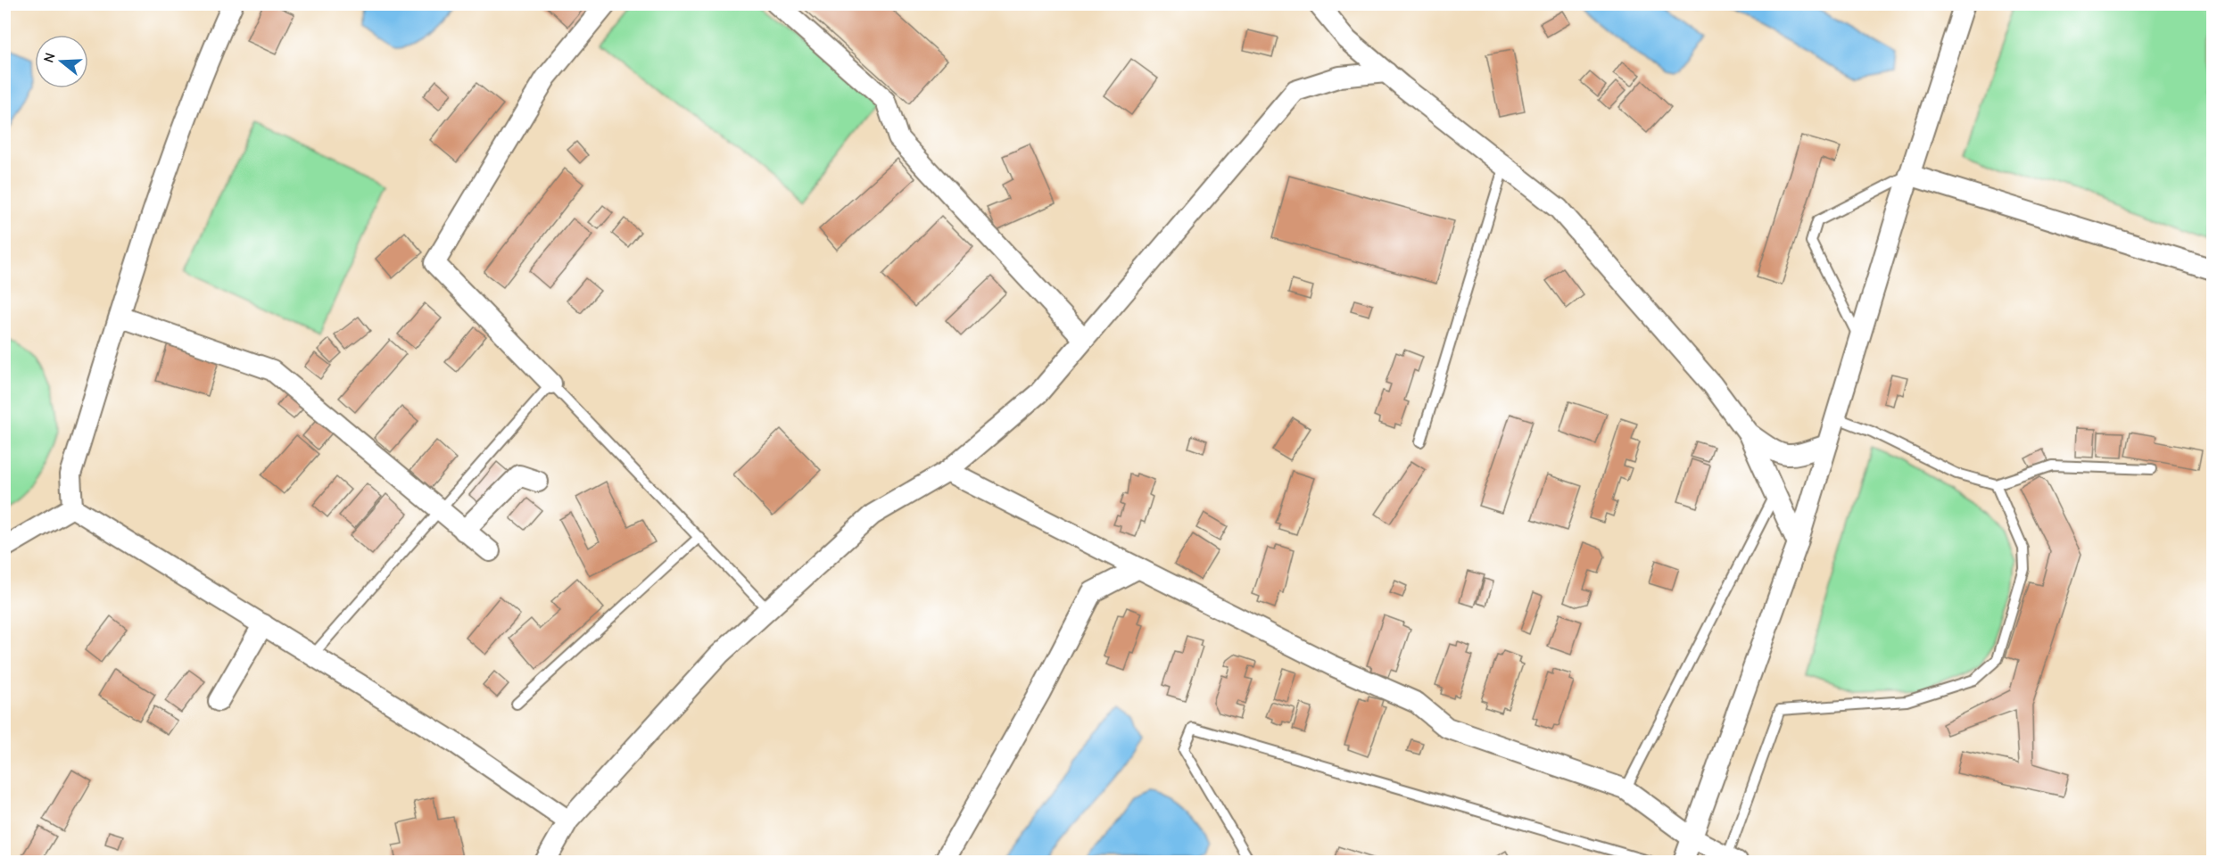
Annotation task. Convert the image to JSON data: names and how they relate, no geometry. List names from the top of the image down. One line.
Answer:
{"north":"left"}
